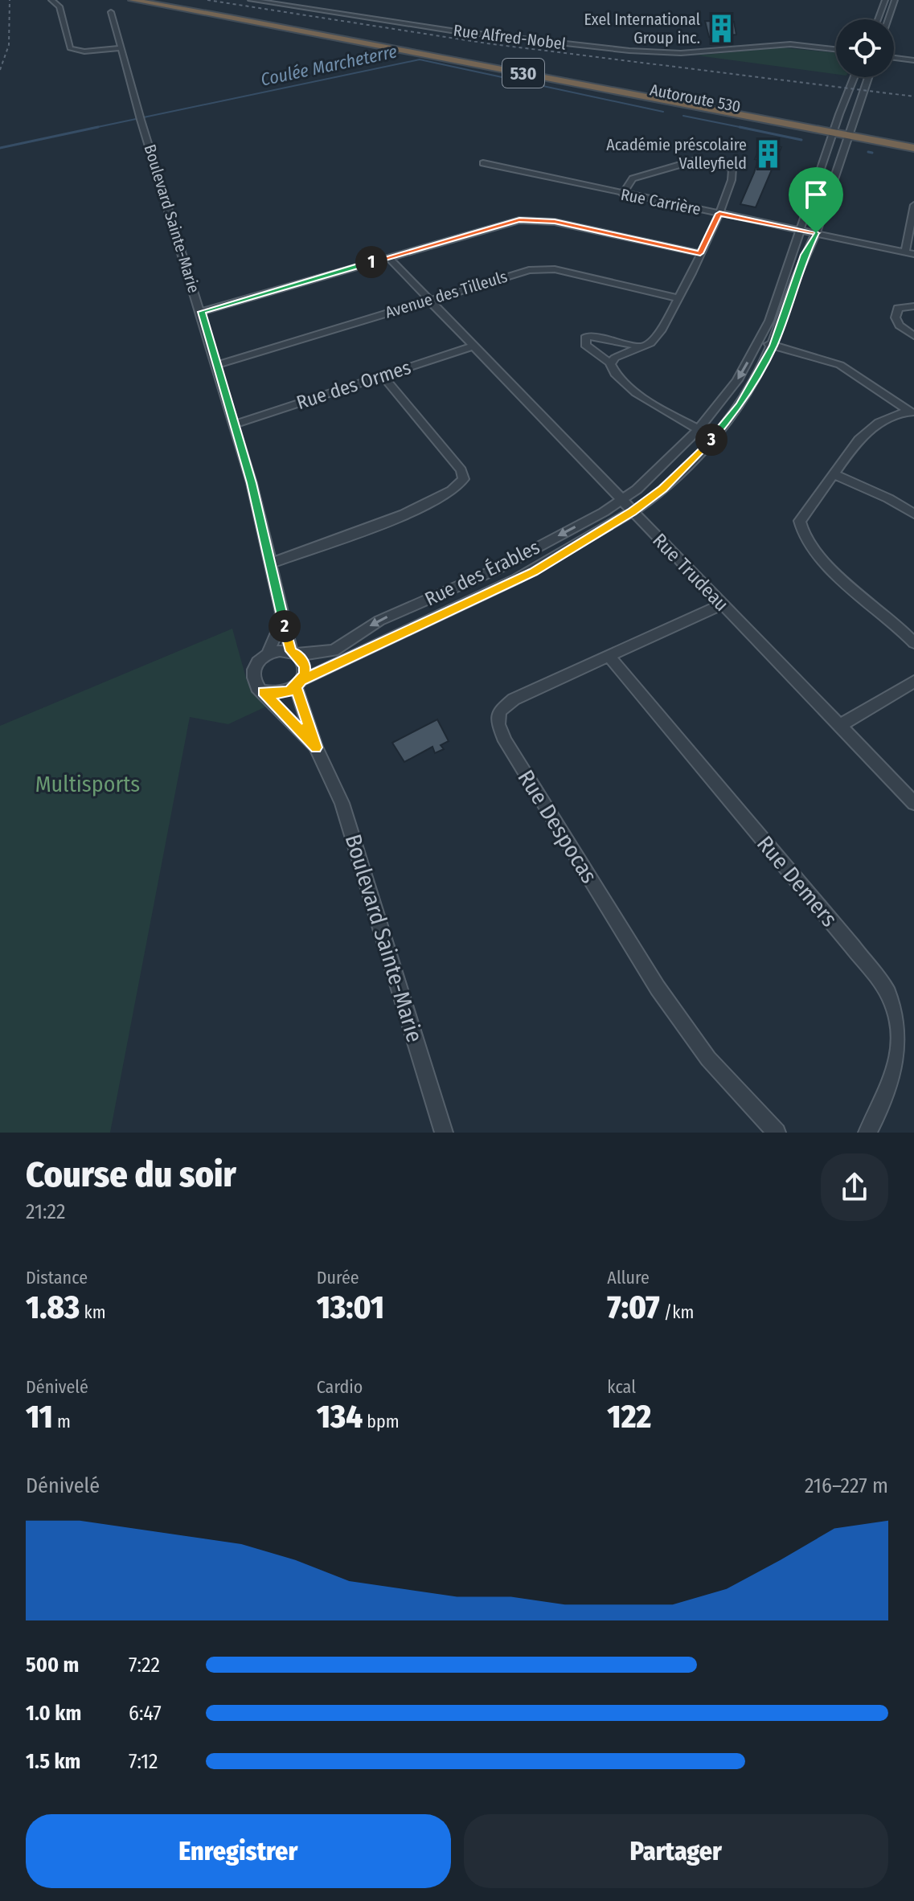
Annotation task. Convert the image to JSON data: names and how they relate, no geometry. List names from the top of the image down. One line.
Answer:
{"streets":{"highway":["530","Autoroute 530"],"street":["Rue Alfred-Nobel","Rue Carrière","Boulevard Sainte-Marie","Avenue des Tilleuls","Rue des Ormes","Rue Trudeau","Rue des Érables","Rue Despocas","Rue Demers"]},"crossings":[["Autoroute 530","Rue des Érables"],["Rue Carrière","Rue des Érables"],["Boulevard Sainte-Marie","Avenue des Tilleuls"],["Boulevard Sainte-Marie","Rue des Ormes"],["Boulevard Sainte-Marie","Rue des Érables"],["Avenue des Tilleuls","Rue Trudeau"],["Rue des Ormes","Rue Trudeau"],["Rue Trudeau","Rue des Érables"],["Rue Trudeau","Rue Despocas"],["Rue Despocas","Rue Demers"]],"water":["Coulée Marcheterre"],"parks":["Multisports"],"places":{"building":["Exel International Group inc.","Académie préscolaire Valleyfield"]},"page":{"pins":["1","3","2"],"heading":["Course du soir","21:22"],"stats":[["Distance","1.83 km"],["Durée","13:01"],["Allure","7:07 /km"],["Dénivelé","11 m"],["Cardio","134 bpm"],["kcal","122"]],"chart":["Dénivelé","216–227 m"],"list":[{"name":"500 m","note":"7:22"},{"name":"1.0 km","note":"6:47"},{"name":"1.5 km","note":"7:12"}],"buttons":["Enregistrer","Partager"]}}
